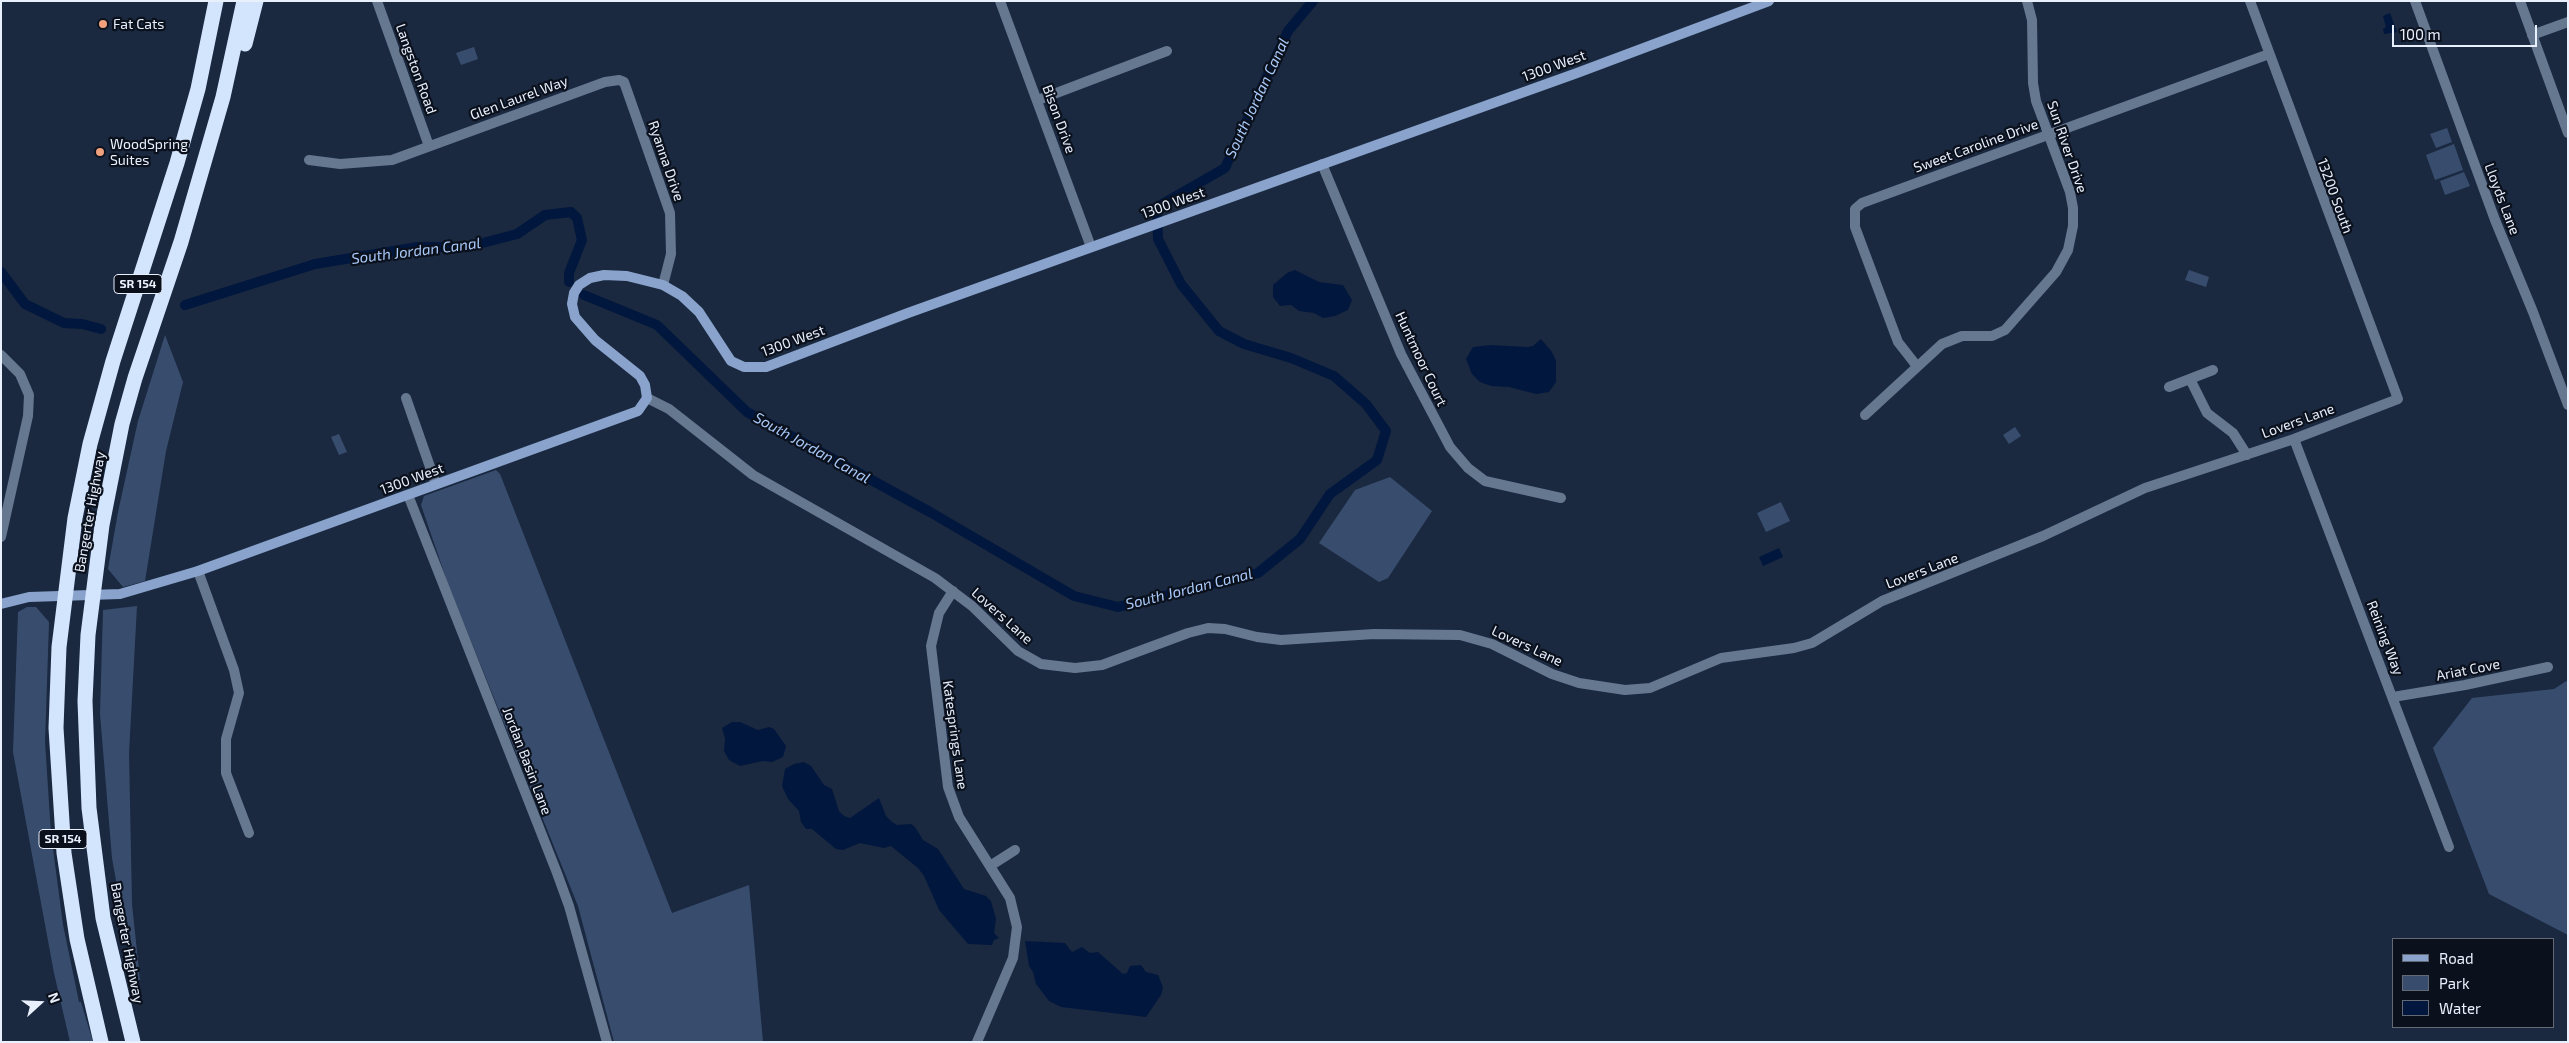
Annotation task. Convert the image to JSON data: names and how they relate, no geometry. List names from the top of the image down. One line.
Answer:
{"streets":{"highway":["SR 154","Bangerter Highway"],"street":["1300 West","Langston Road","Glen Laurel Way","Bison Drive","Sweet Caroline Drive","Sun River Drive","Ryanna Drive","13200 South","Lloyds Lane","Huntmoor Court","Lovers Lane","Reining Way","Ariat Cove","Katesprings Lane","Jordan Basin Lane"]},"crossings":[["1300 West","Bison Drive"],["1300 West","Ryanna Drive"],["1300 West","Huntmoor Court"],["1300 West","Lovers Lane"],["1300 West","Jordan Basin Lane"],["Langston Road","Glen Laurel Way"],["Glen Laurel Way","Ryanna Drive"],["Sweet Caroline Drive","Sun River Drive"],["Sweet Caroline Drive","13200 South"],["13200 South","Lovers Lane"],["Lovers Lane","Reining Way"],["Lovers Lane","Katesprings Lane"],["Reining Way","Ariat Cove"]],"water":["South Jordan Canal"],"places":["Fat Cats","WoodSpring Suites"],"legend":["Road","Park","Water"],"scale_bar":"100 m","north":"right"}
